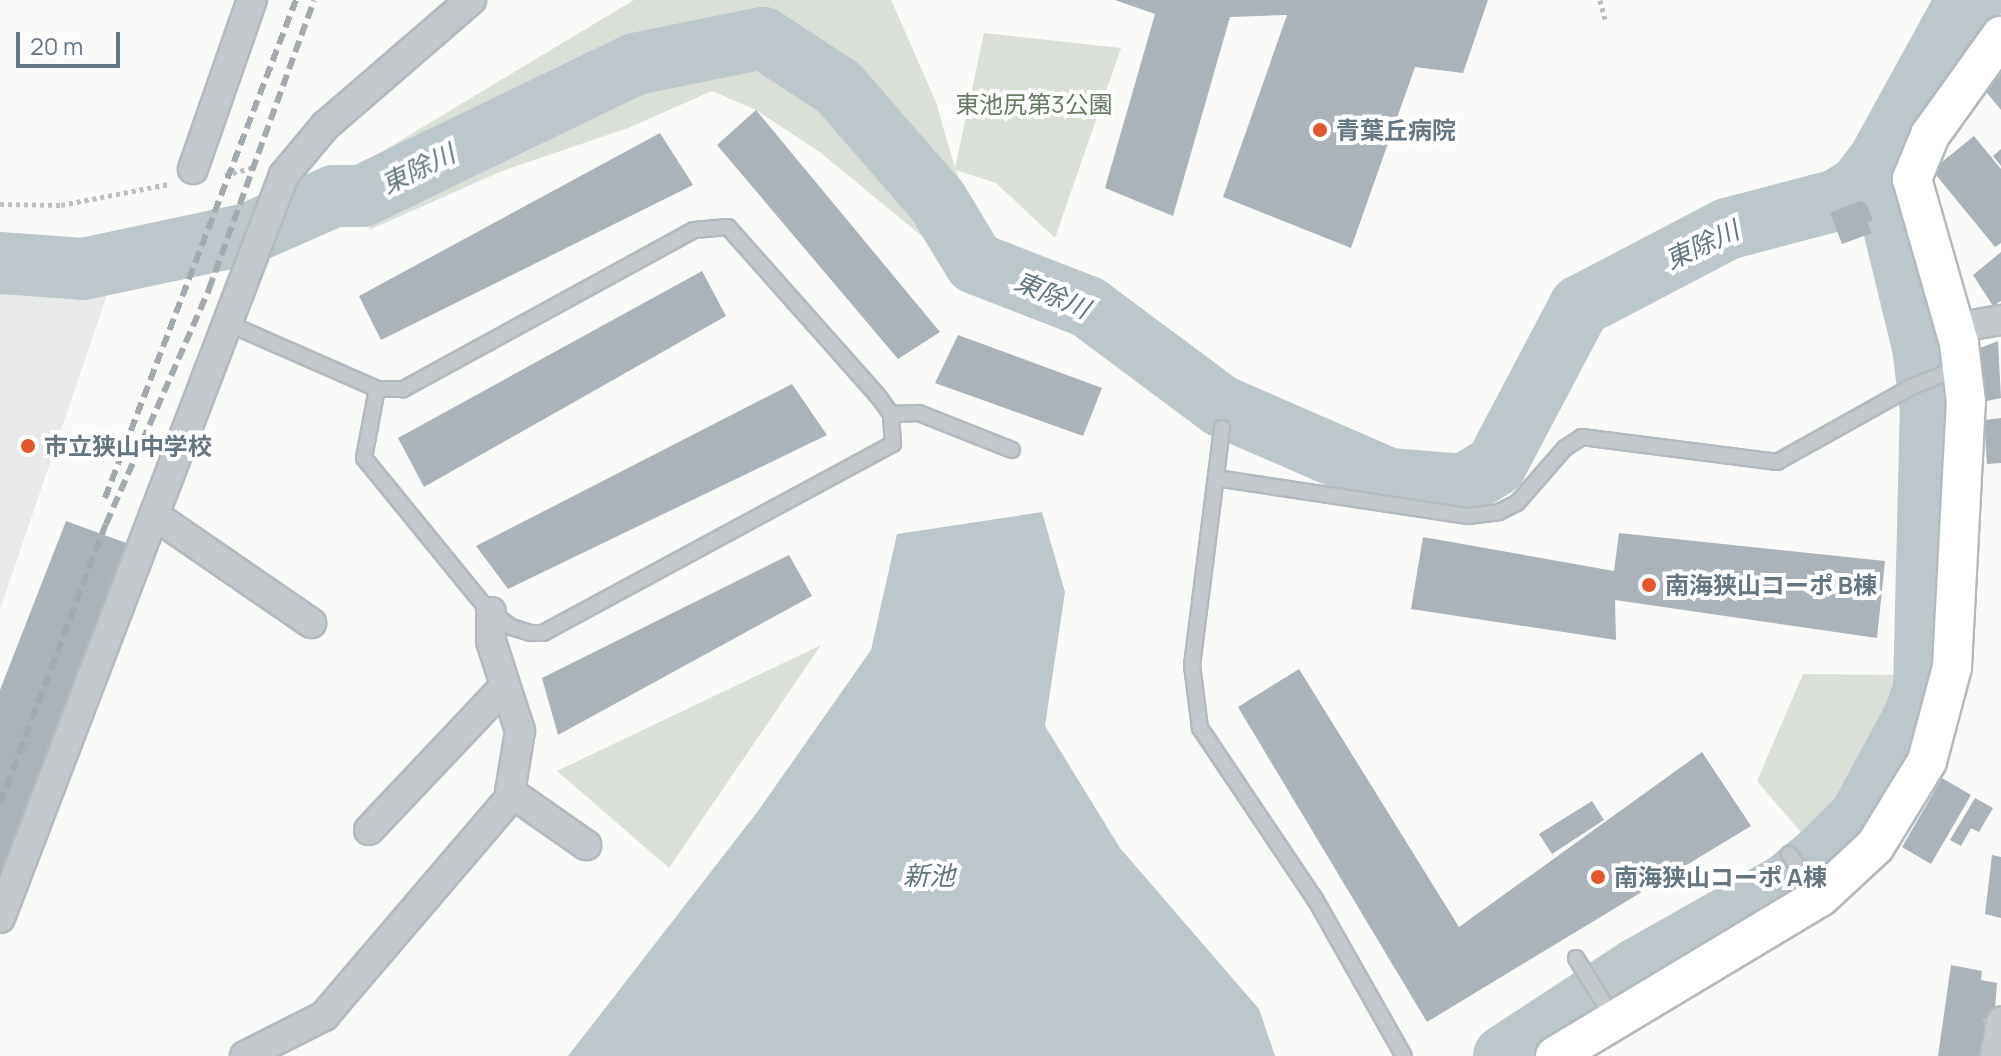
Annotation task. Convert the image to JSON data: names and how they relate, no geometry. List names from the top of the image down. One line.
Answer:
{"water":["東除川","新池"],"parks":["東池尻第3公園"],"places":["青葉丘病院","市立狭山中学校","南海狭山コーポ B棟","南海狭山コーポ A棟"],"scale_bar":"20 m"}
